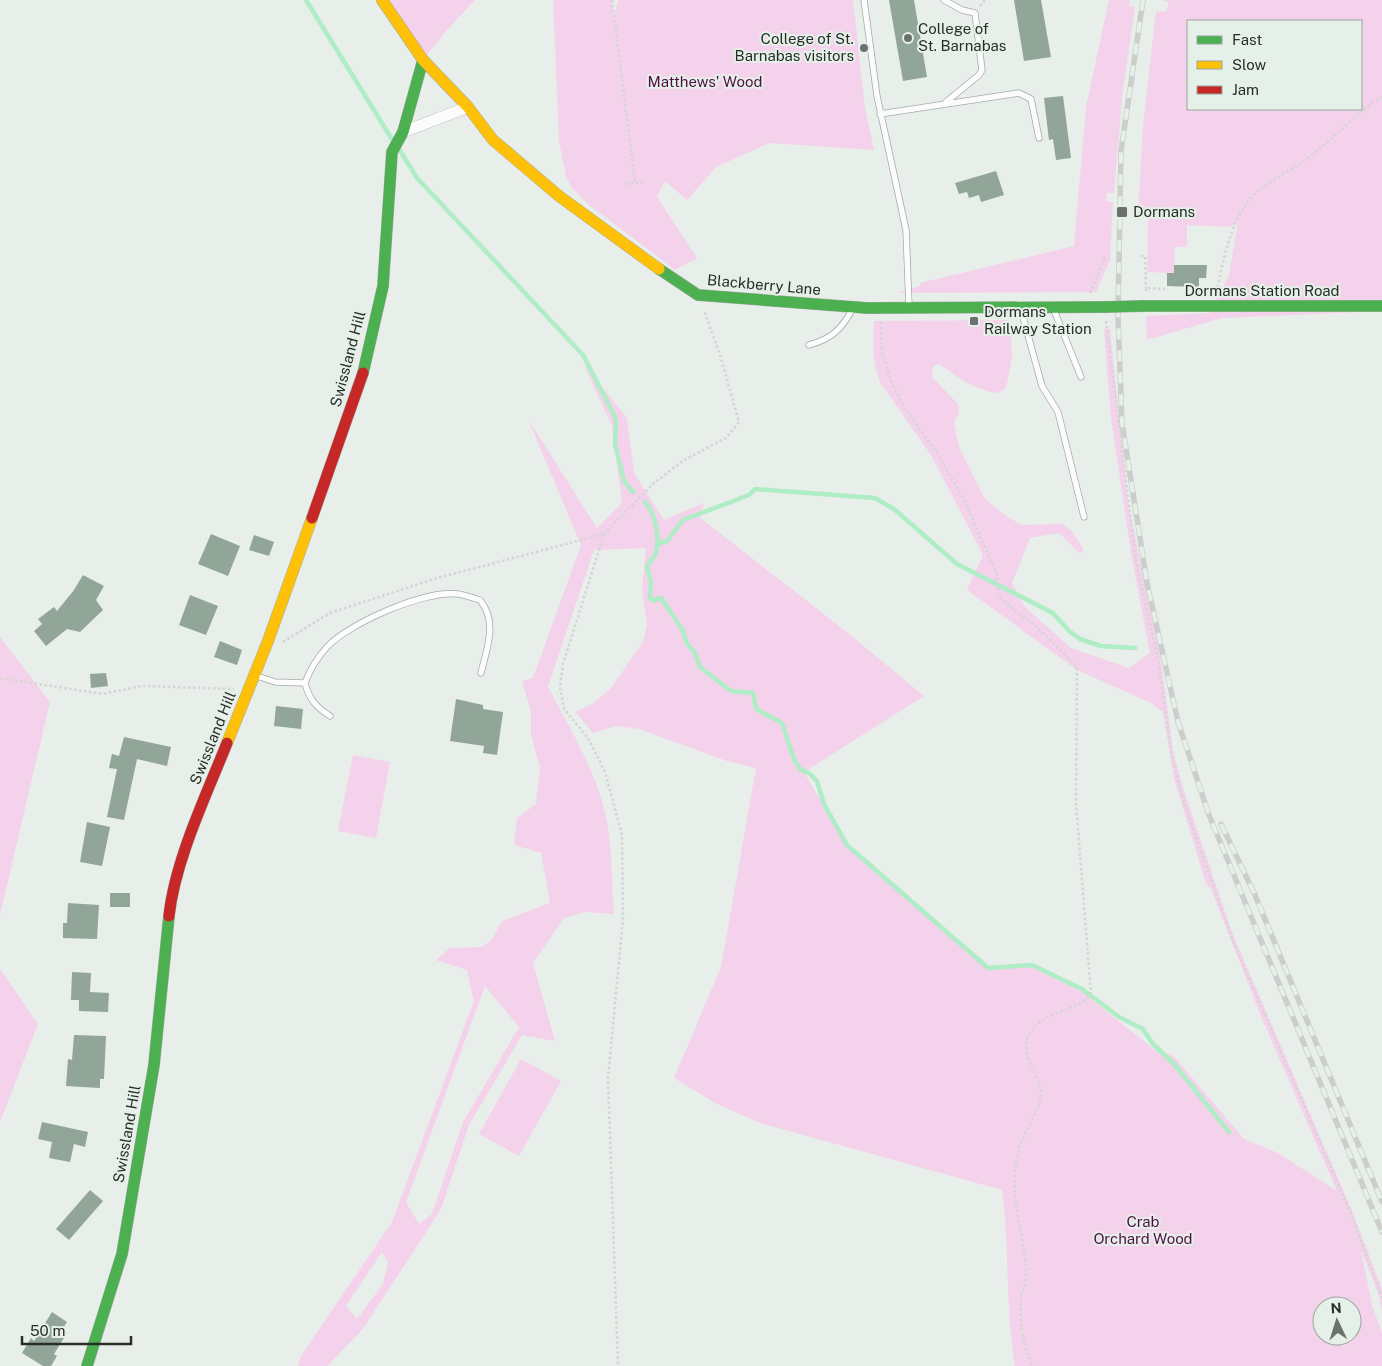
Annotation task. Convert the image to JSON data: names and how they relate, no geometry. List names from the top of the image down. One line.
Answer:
{"streets":{"street":["Blackberry Lane","Dormans Station Road","Swissland Hill"]},"crossings":[["Blackberry Lane","Dormans Station Road"],["Blackberry Lane","Swissland Hill"]],"parks":["Matthews' Wood","Crab Orchard Wood"],"places":{"other":["College of St. Barnabas","College of St. Barnabas visitors"],"transit":["Dormans","Dormans Railway Station"]},"legend":["Fast","Slow","Jam"],"scale_bar":"50 m","north":"top"}
